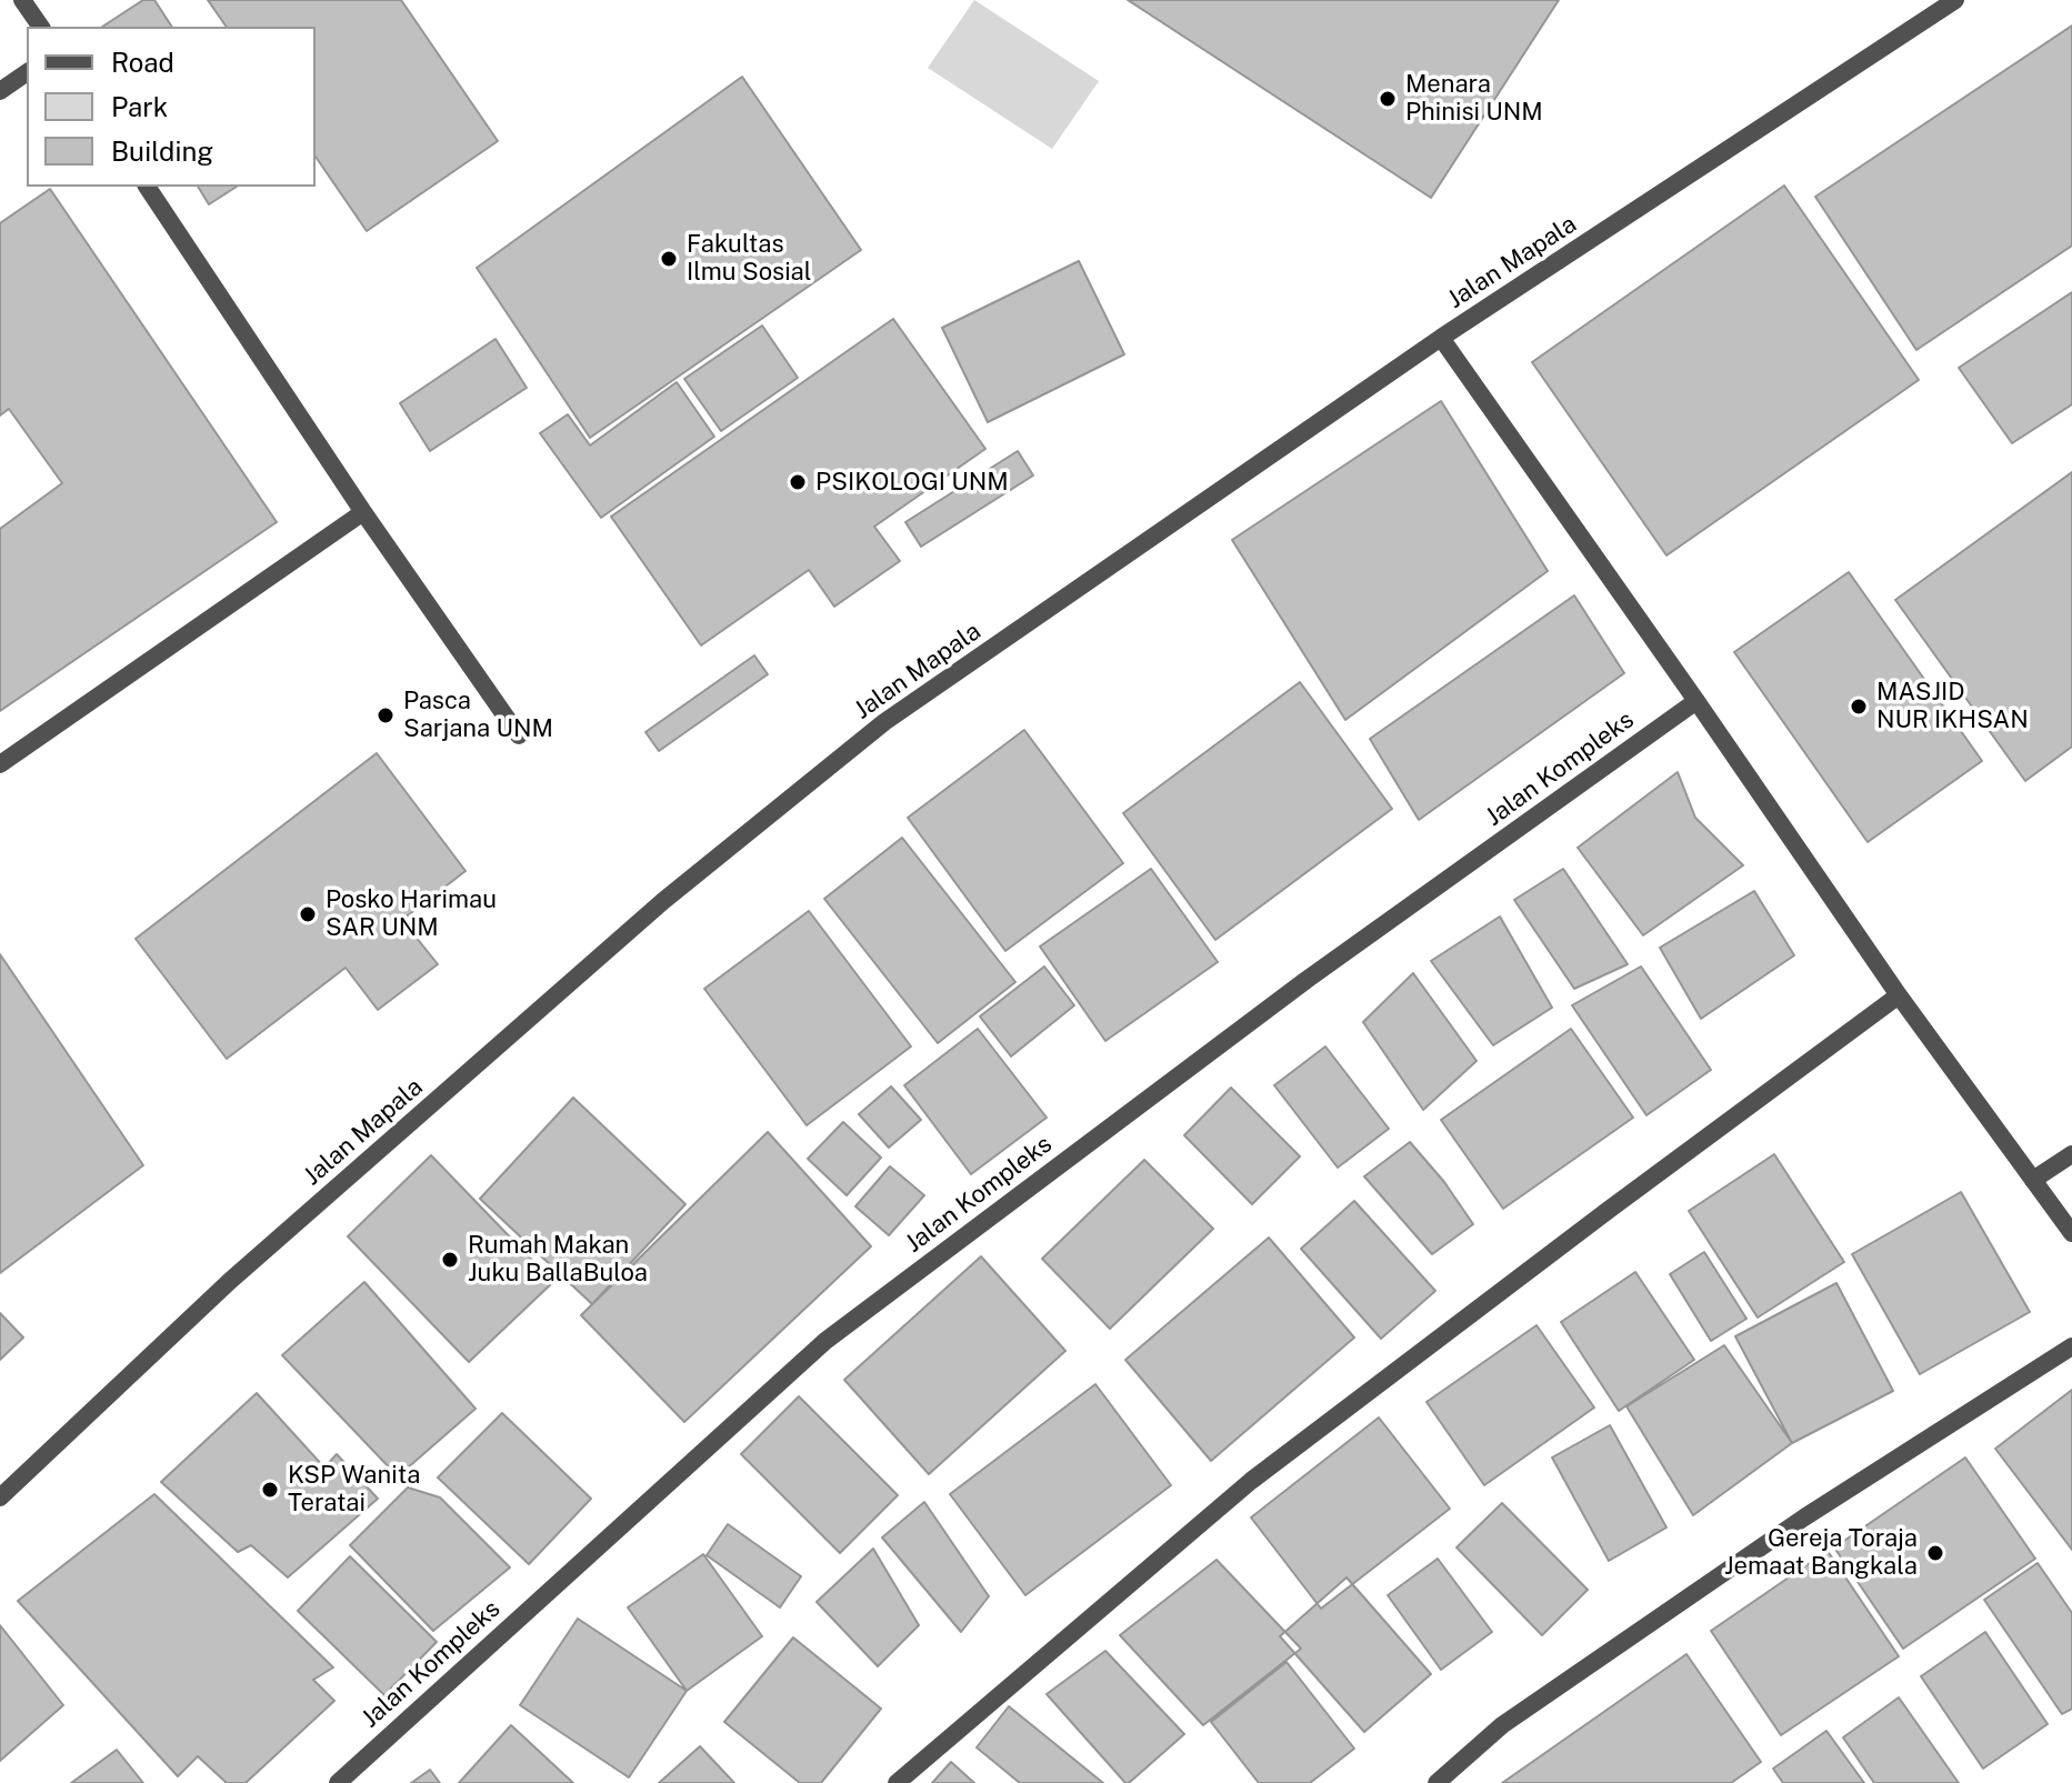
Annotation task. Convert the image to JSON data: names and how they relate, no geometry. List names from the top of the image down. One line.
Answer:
{"streets":{"street":["Jalan Mapala","Jalan Kompleks"]},"places":["Menara Phinisi UNM","Fakultas Ilmu Sosial","PSIKOLOGI UNM","MASJID NUR IKHSAN","Pasca Sarjana UNM","Posko Harimau SAR UNM","Rumah Makan Juku BallaBuloa","KSP Wanita Teratai","Gereja Toraja Jemaat Bangkala"],"legend":["Road","Park","Building"]}
